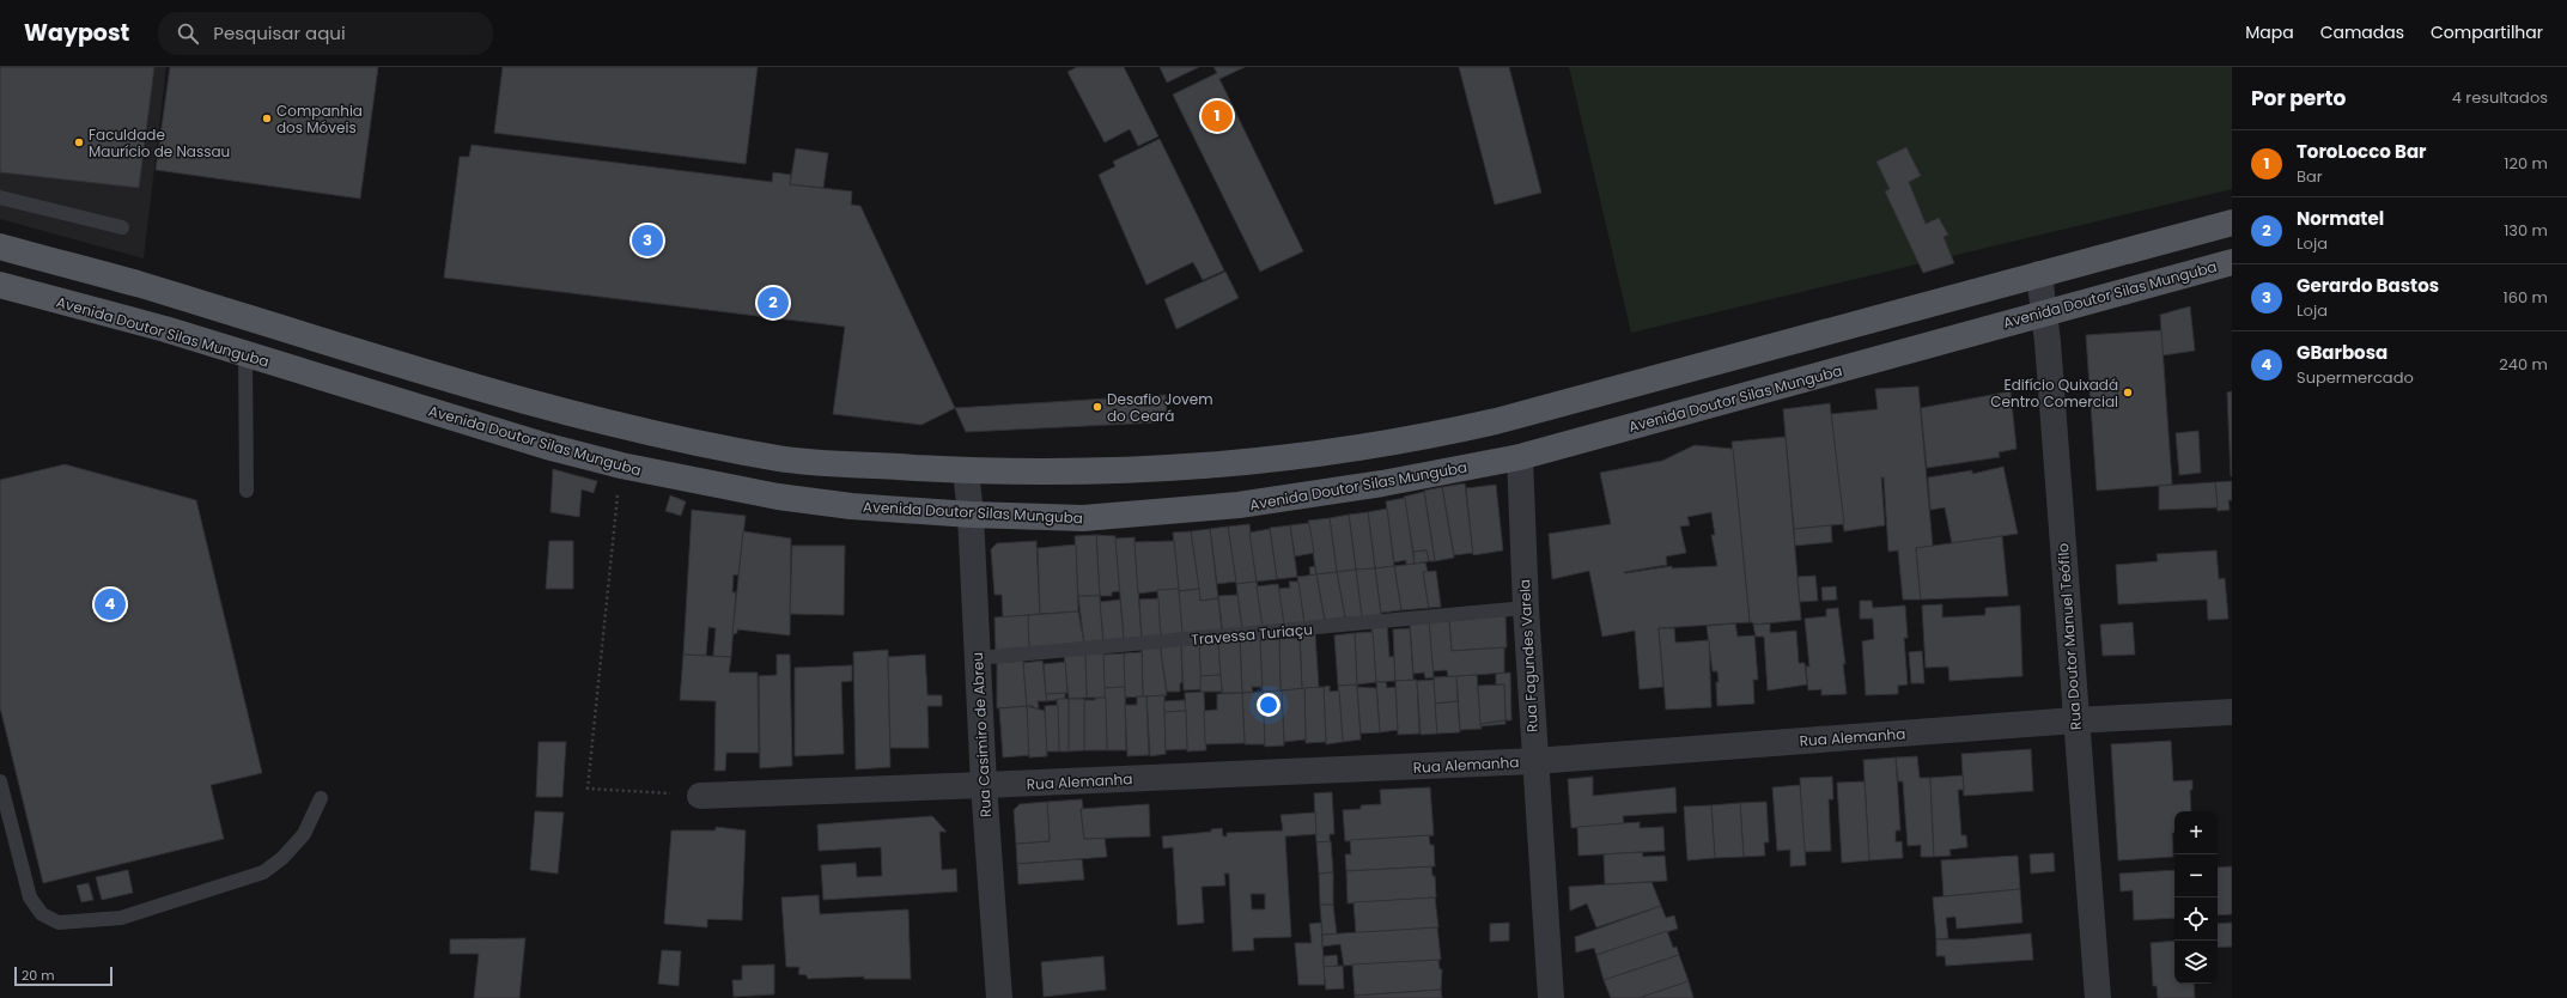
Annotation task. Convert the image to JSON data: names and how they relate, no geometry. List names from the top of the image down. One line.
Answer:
{"streets":{"main road":["Avenida Doutor Silas Munguba"],"street":["Rua Doutor Manuel Teófilo","Rua Fagundes Varela","Rua Casimiro de Abreu","Rua Alemanha"],"lane":["Travessa Turiaçu"]},"crossings":[["Avenida Doutor Silas Munguba","Rua Doutor Manuel Teófilo"],["Avenida Doutor Silas Munguba","Rua Fagundes Varela"],["Avenida Doutor Silas Munguba","Rua Casimiro de Abreu"],["Travessa Turiaçu","Rua Fagundes Varela"],["Travessa Turiaçu","Rua Casimiro de Abreu"],["Rua Doutor Manuel Teófilo","Rua Alemanha"],["Rua Fagundes Varela","Rua Alemanha"],["Rua Casimiro de Abreu","Rua Alemanha"]],"places":["Companhia dos Móveis","Faculdade Maurício de Nassau","Edifício Quixadá Centro Comercial","Desafio Jovem do Ceará"],"scale_bar":"20 m","page":{"header":"Waypost","search":"Pesquisar aqui","nav":["Mapa","Camadas","Compartilhar"],"heading":["Por perto","4 resultados"],"pins":["1","3","2","4"],"list":[{"mark":"1","name":"ToroLocco Bar","note":"Bar","value":"120 m"},{"mark":"2","name":"Normatel","note":"Loja","value":"130 m"},{"mark":"3","name":"Gerardo Bastos","note":"Loja","value":"160 m"},{"mark":"4","name":"GBarbosa","note":"Supermercado","value":"240 m"}],"map_buttons":["+","−"],"scale":"20 m"}}
